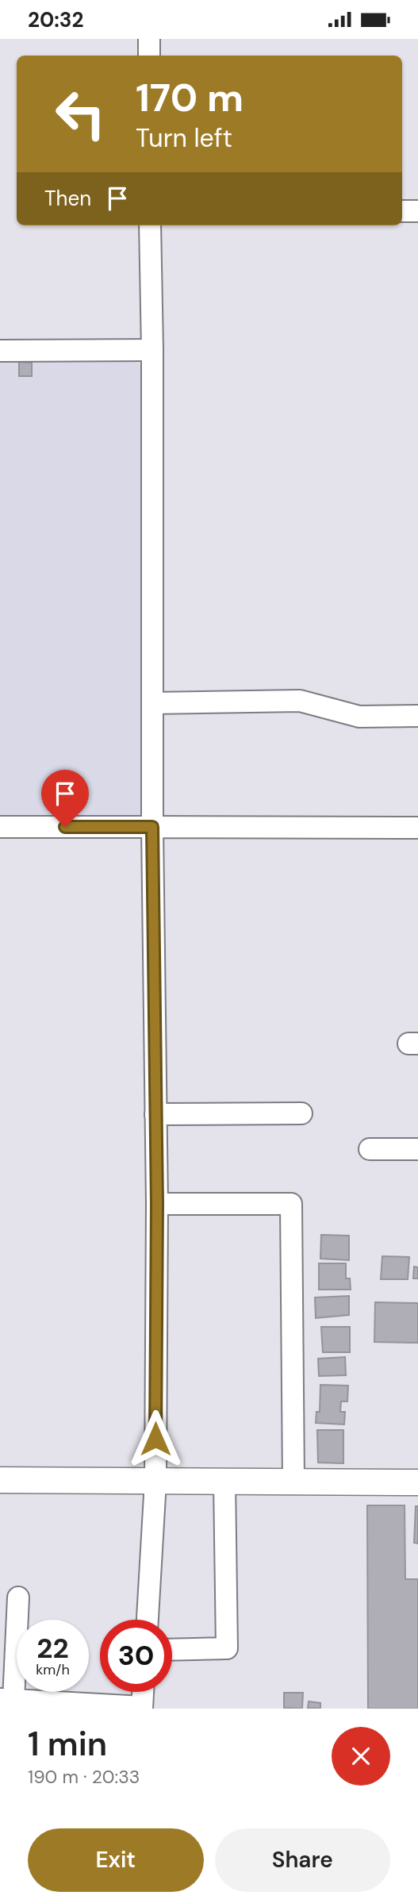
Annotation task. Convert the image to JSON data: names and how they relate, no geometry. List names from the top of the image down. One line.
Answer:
{"page":{"status":"20:32","turn":["170 m","Turn left"],"then":"Then","speed":"22 km/h","limit":"30","heading":["1 min","190 m · 20:33"],"buttons":["Exit","Share"]}}
